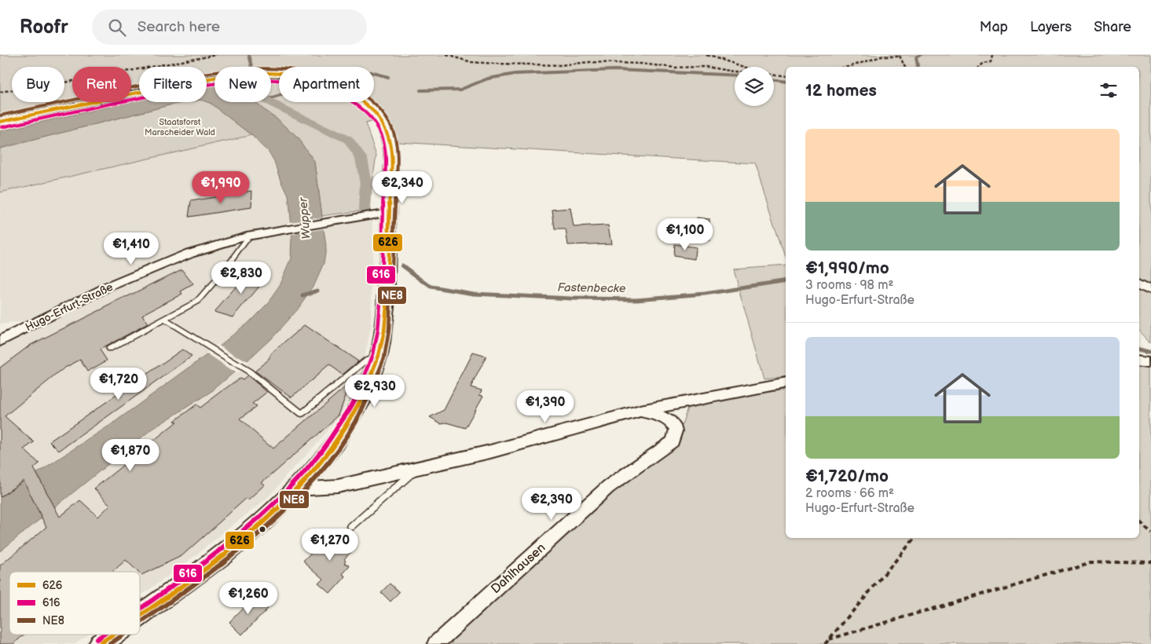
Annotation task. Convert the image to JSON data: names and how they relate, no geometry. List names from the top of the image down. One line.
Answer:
{"streets":{"street":["Hugo-Erfurt-Straße","Dahlhausen"]},"water":["Wupper","Fastenbecke"],"parks":["Staatsforst Marscheider Wald"],"lines":["transit line NE8","transit line 626","transit line 616"],"legend":["626","616","NE8"],"page":{"header":"Roofr","search":"Search here","nav":["Map","Layers","Share"],"chip":["Buy","Rent","Filters","New","Apartment"],"heading":"12 homes","list":[{"name":"€1,990/mo","note":"3 rooms · 98 m² · Hugo-Erfurt-Straße"},{"name":"€1,720/mo","note":"2 rooms · 66 m² · Hugo-Erfurt-Straße"}],"price":["€1,990","€2,340","€1,100","€1,410","€2,830","€1,720","€2,930","€1,390","€1,870","€2,390","€1,270","€1,260"]}}
